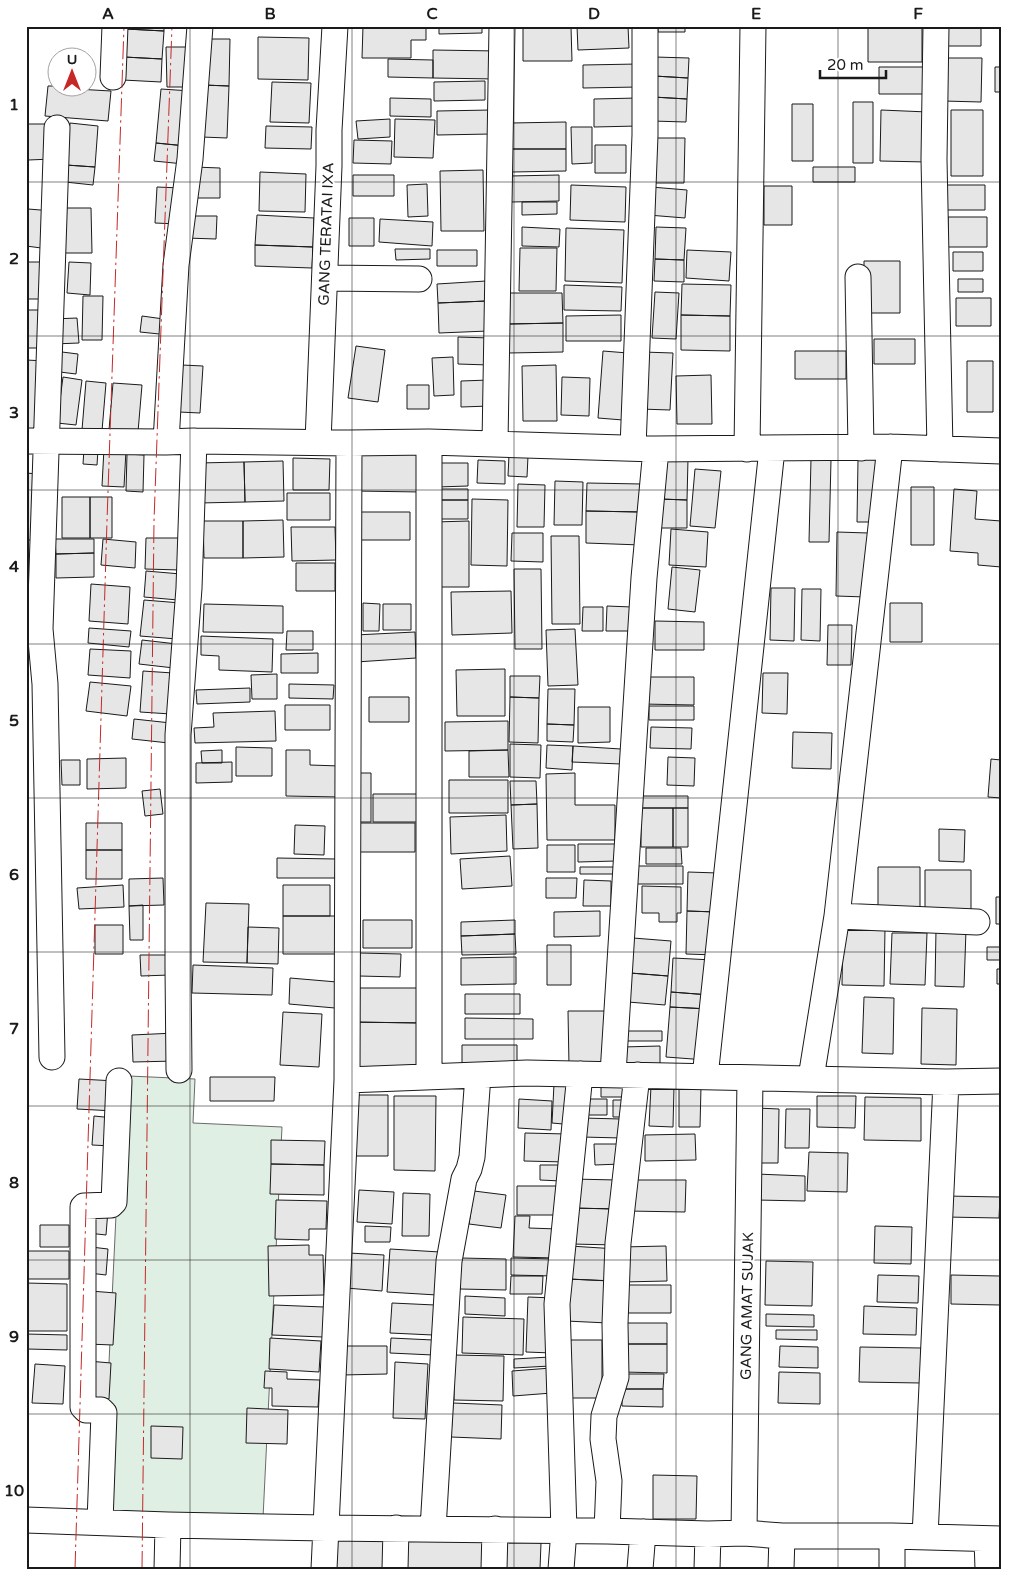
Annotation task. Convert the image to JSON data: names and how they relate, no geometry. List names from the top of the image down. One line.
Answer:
{"streets":{"street":["GANG TERATAI IXA","GANG AMAT SUJAK"]},"scale_bar":"20 m","north":"top","grid":{"columns":["A","B","C","D","E","F"],"rows":["1","2","3","4","5","6","7","8","9","10"]}}
